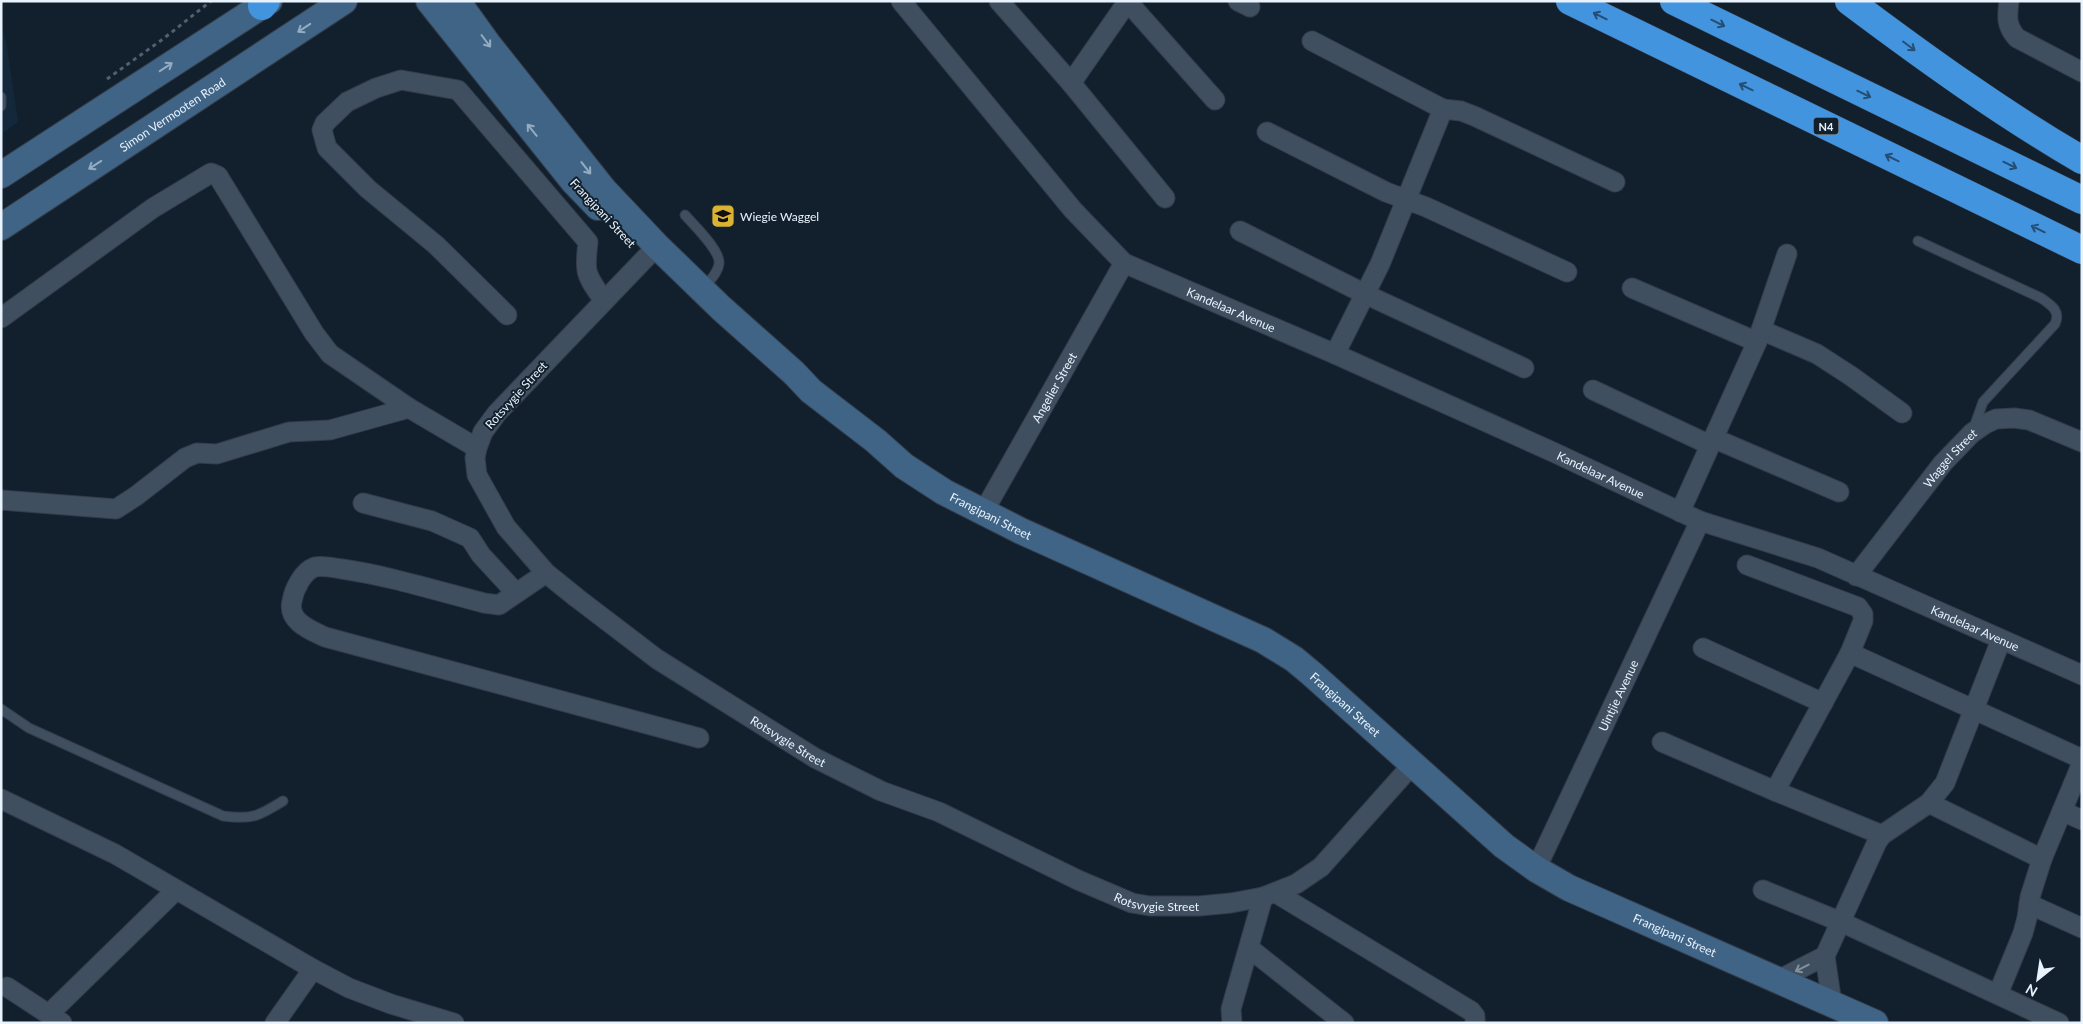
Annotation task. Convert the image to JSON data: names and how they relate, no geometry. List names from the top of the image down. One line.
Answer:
{"streets":{"highway":["N4"],"street":["Simon Vermooten Road","Frangipani Street","Kandelaar Avenue","Angelier Street","Rotsvygie Street","Waggel Street","Uintjie Avenue"]},"crossings":[["Frangipani Street","Angelier Street"],["Frangipani Street","Rotsvygie Street"],["Frangipani Street","Uintjie Avenue"],["Kandelaar Avenue","Angelier Street"],["Kandelaar Avenue","Waggel Street"],["Kandelaar Avenue","Uintjie Avenue"]],"places":{"school or university":["Wiegie Waggel"]},"north":"bottom left"}
